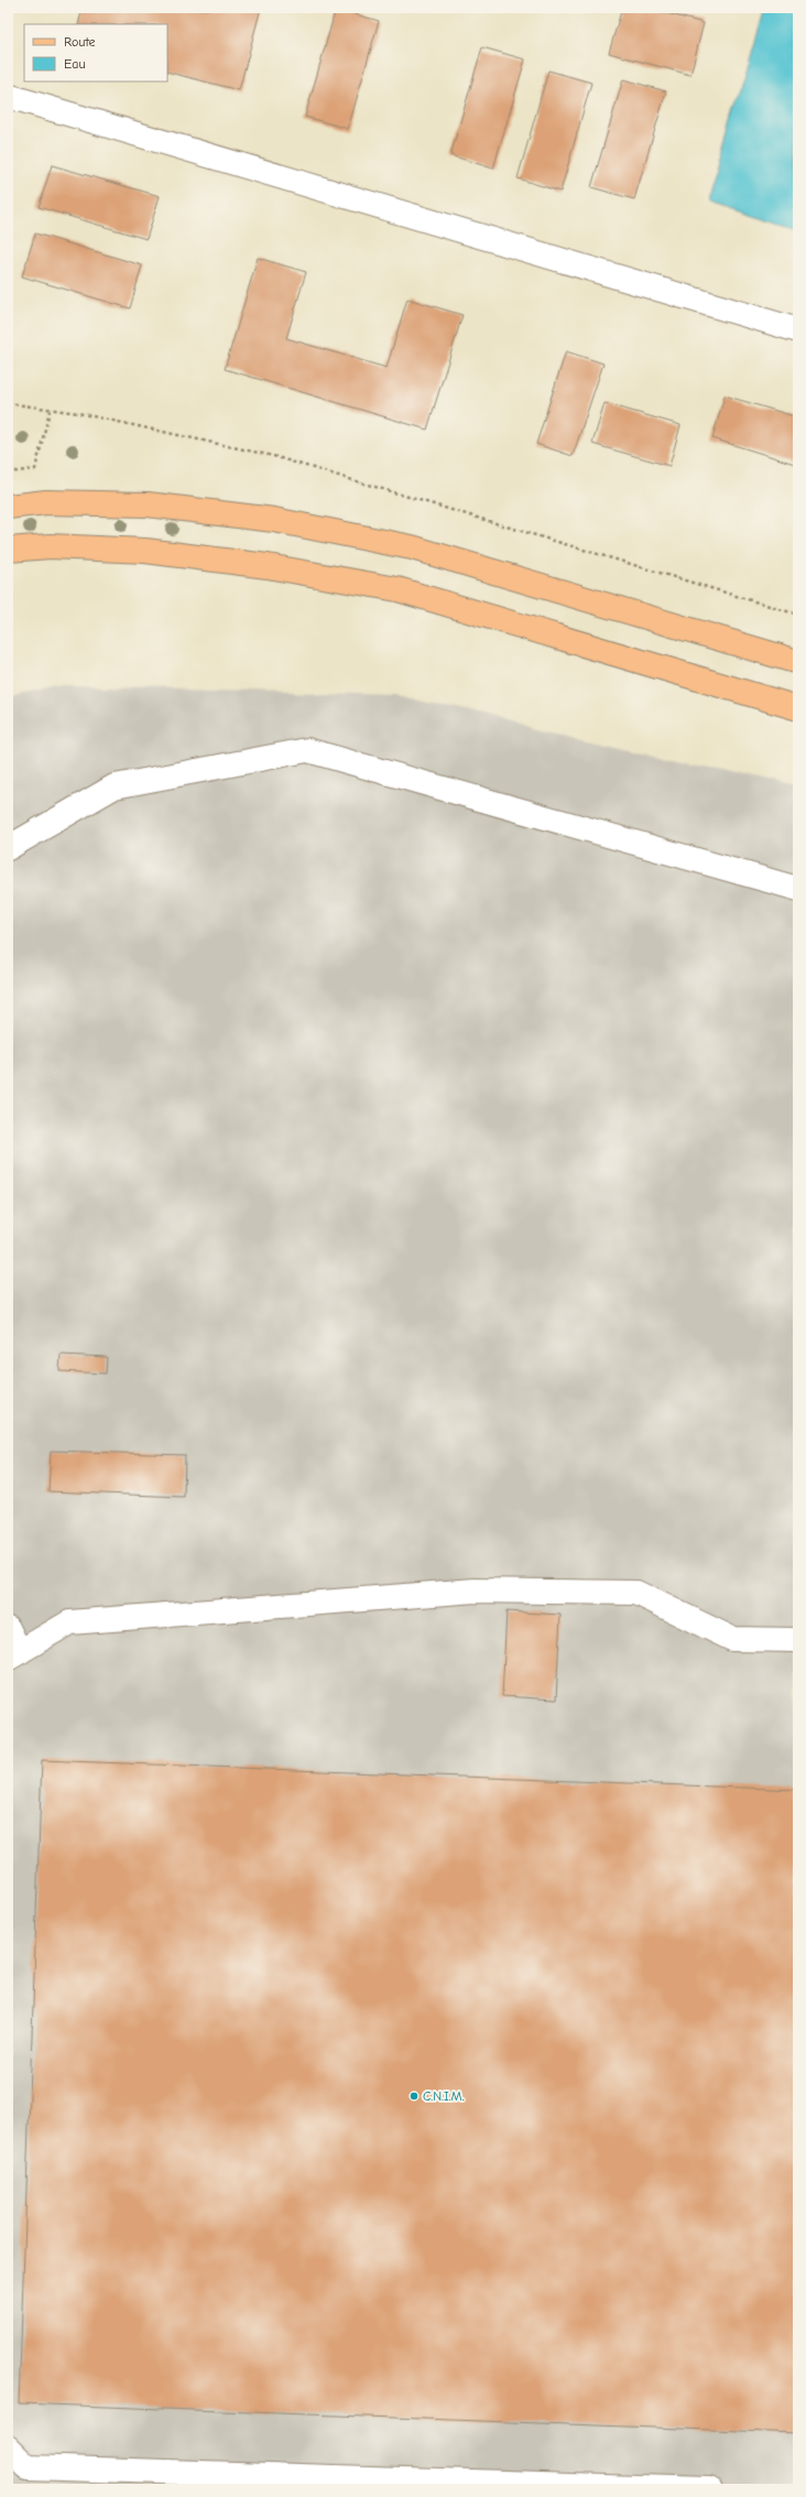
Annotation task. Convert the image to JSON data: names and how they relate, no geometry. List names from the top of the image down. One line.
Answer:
{"places":["C.N.I.M."],"legend":["Route","Eau"]}
